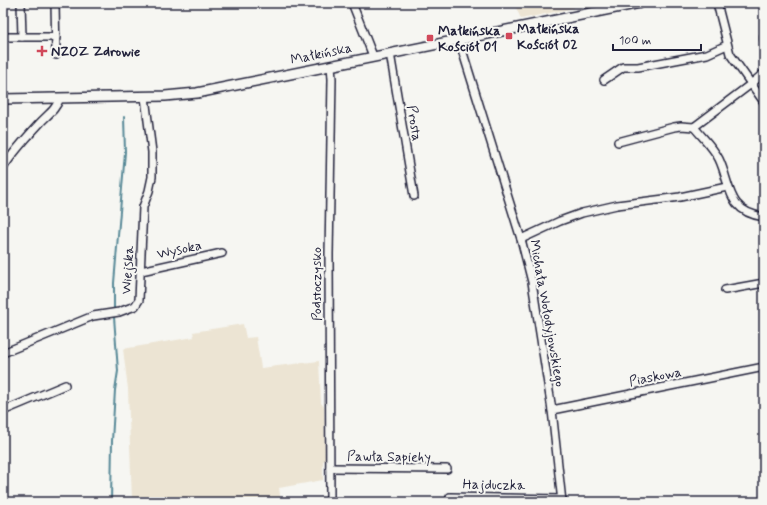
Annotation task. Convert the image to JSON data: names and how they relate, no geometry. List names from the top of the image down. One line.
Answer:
{"streets":{"main road":["Małkińska"],"street":["Prosta","Wysoka","Wiejska","Podstoczysko","Michała Wołodyjowskiego","Piaskowa","Pawła Sapiehy","Hajduczka"]},"crossings":[["Małkińska","Prosta"],["Małkińska","Wiejska"],["Małkińska","Podstoczysko"],["Małkińska","Michała Wołodyjowskiego"],["Wysoka","Wiejska"],["Podstoczysko","Pawła Sapiehy"],["Michała Wołodyjowskiego","Piaskowa"],["Michała Wołodyjowskiego","Hajduczka"]],"places":{"transit":["Małkińska Kościół 02","Małkińska Kościół 01"],"health":["NZOZ Zdrowie"]},"scale_bar":"100 m"}
